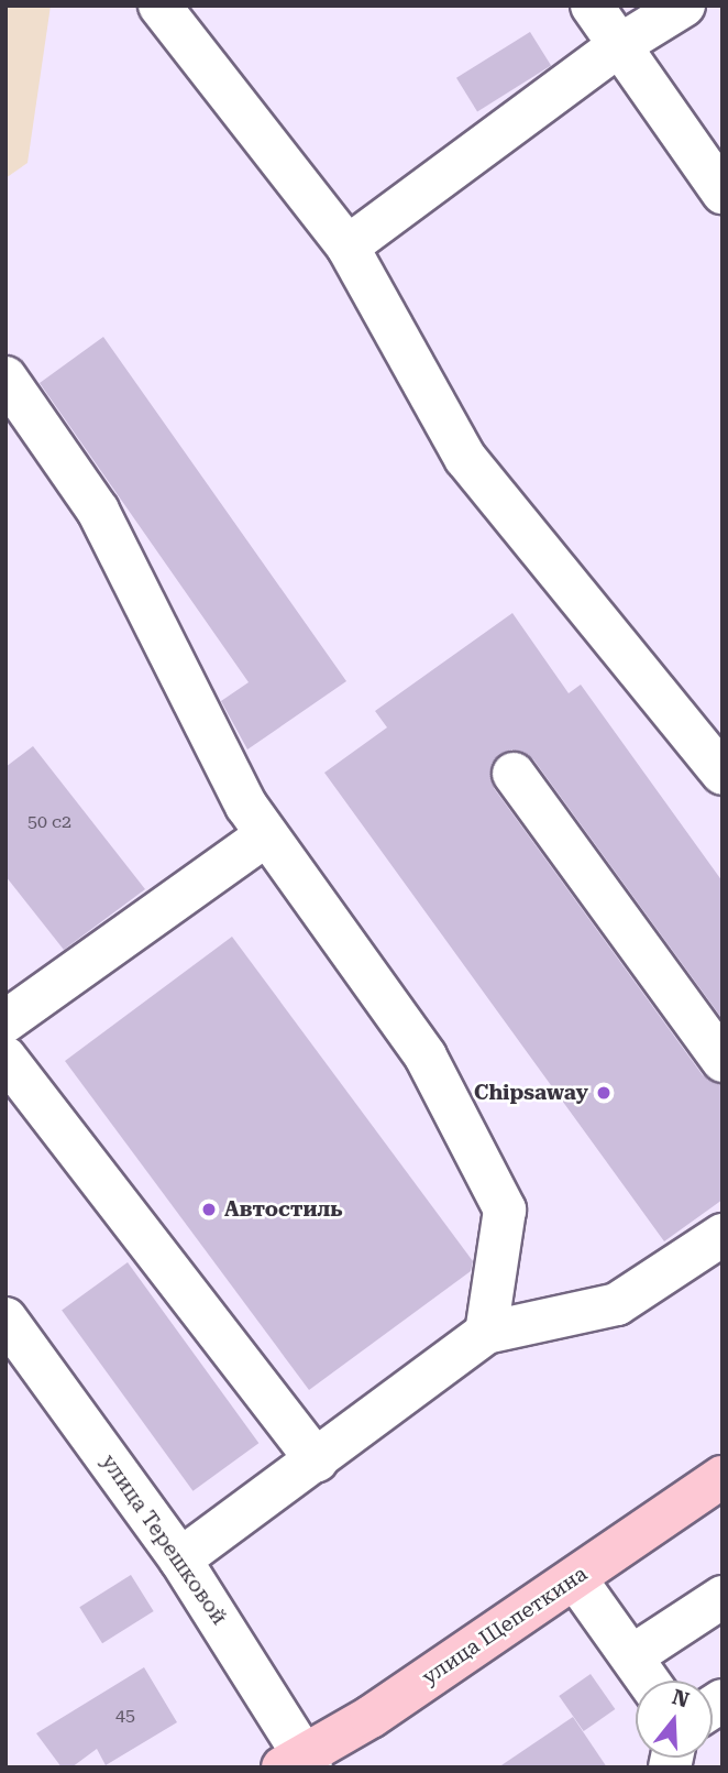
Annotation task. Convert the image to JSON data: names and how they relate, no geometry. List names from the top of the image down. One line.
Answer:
{"streets":{"main road":["улица Щепеткина"],"street":["улица Терешковой"]},"crossings":[["улица Терешковой","улица Щепеткина"]],"places":["Chipsaway","Автостиль"],"house_numbers":["50 с2","45"],"north":"top"}
